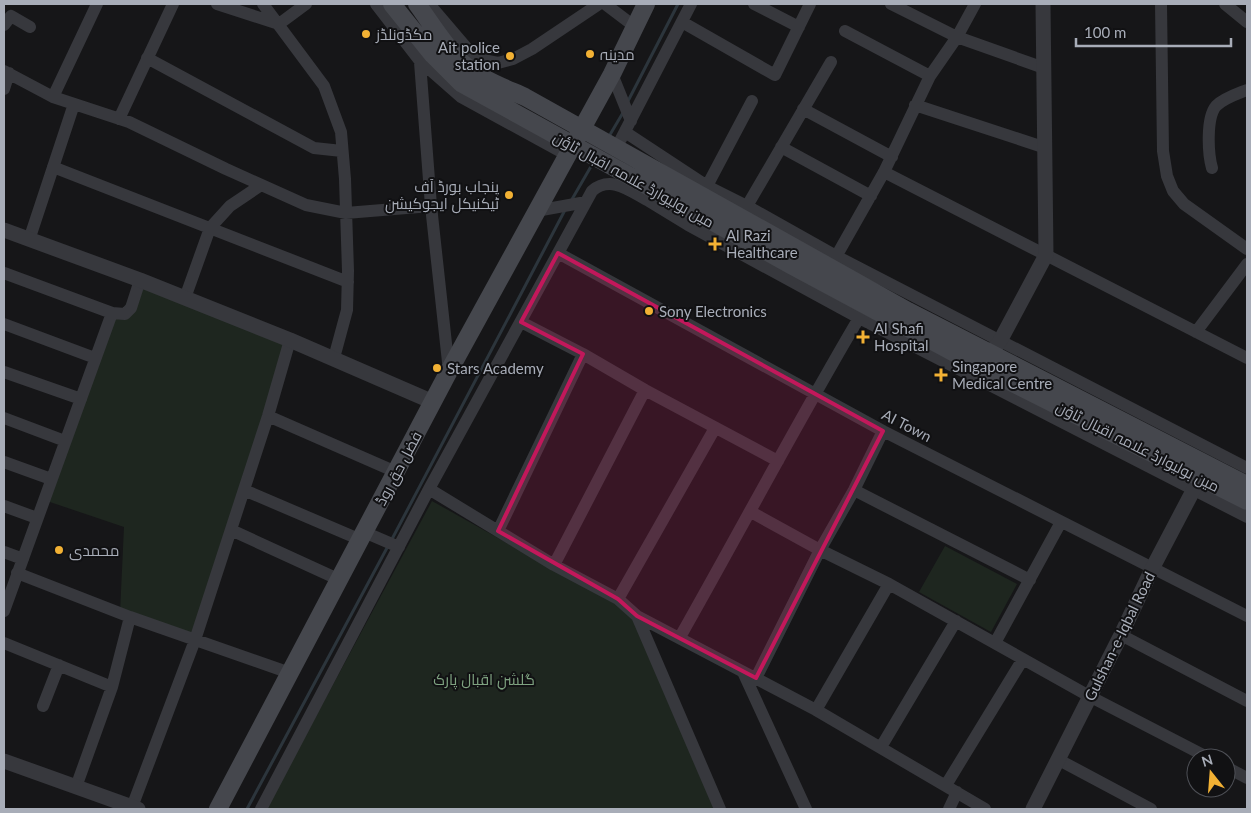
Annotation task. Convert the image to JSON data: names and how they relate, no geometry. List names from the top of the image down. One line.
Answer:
{"streets":{"main road":["مین بولیوارڈ علامہ اقبال ٹاؤن","فضل حق روڈ"],"street":["AI Town","Gulshan-e-Iqbal Road"]},"crossings":[["مین بولیوارڈ علامہ اقبال ٹاؤن","فضل حق روڈ"],["مین بولیوارڈ علامہ اقبال ٹاؤن","Gulshan-e-Iqbal Road"],["AI Town","Gulshan-e-Iqbal Road"]],"parks":["گلشنِ اقبال پارک"],"places":{"other":["مکڈونلڈز","مدینہ","Ait police station","پنجاب بورڈ آف ٹیکنیکل ایجوکیشن","Sony Electronics","Stars Academy","محمدی"],"health":["Al Razi Healthcare","Al Shafi Hospital","Singapore Medical Centre"]},"scale_bar":"100 m","north":"top"}
